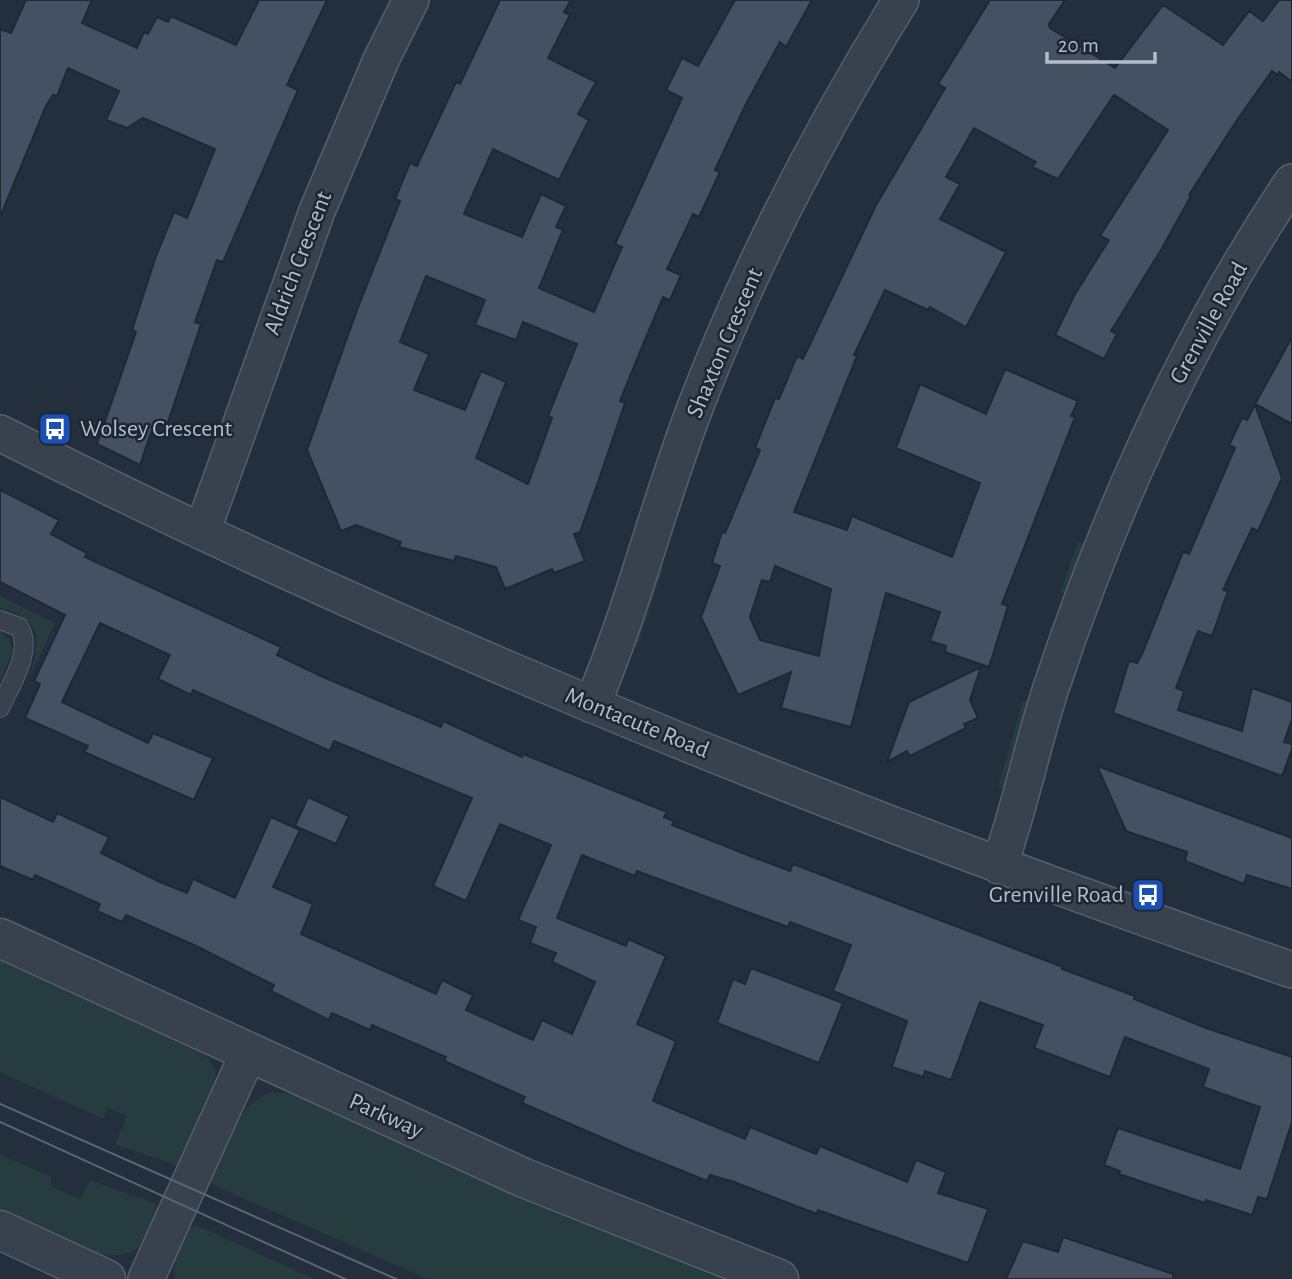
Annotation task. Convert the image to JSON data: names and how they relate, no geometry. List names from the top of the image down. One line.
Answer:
{"streets":{"street":["Aldrich Crescent","Grenville Road","Shaxton Crescent","Montacute Road","Parkway"]},"crossings":[["Aldrich Crescent","Montacute Road"],["Grenville Road","Montacute Road"],["Shaxton Crescent","Montacute Road"]],"places":{"bus stop":["Wolsey Crescent","Grenville Road"]},"scale_bar":"20 m"}
